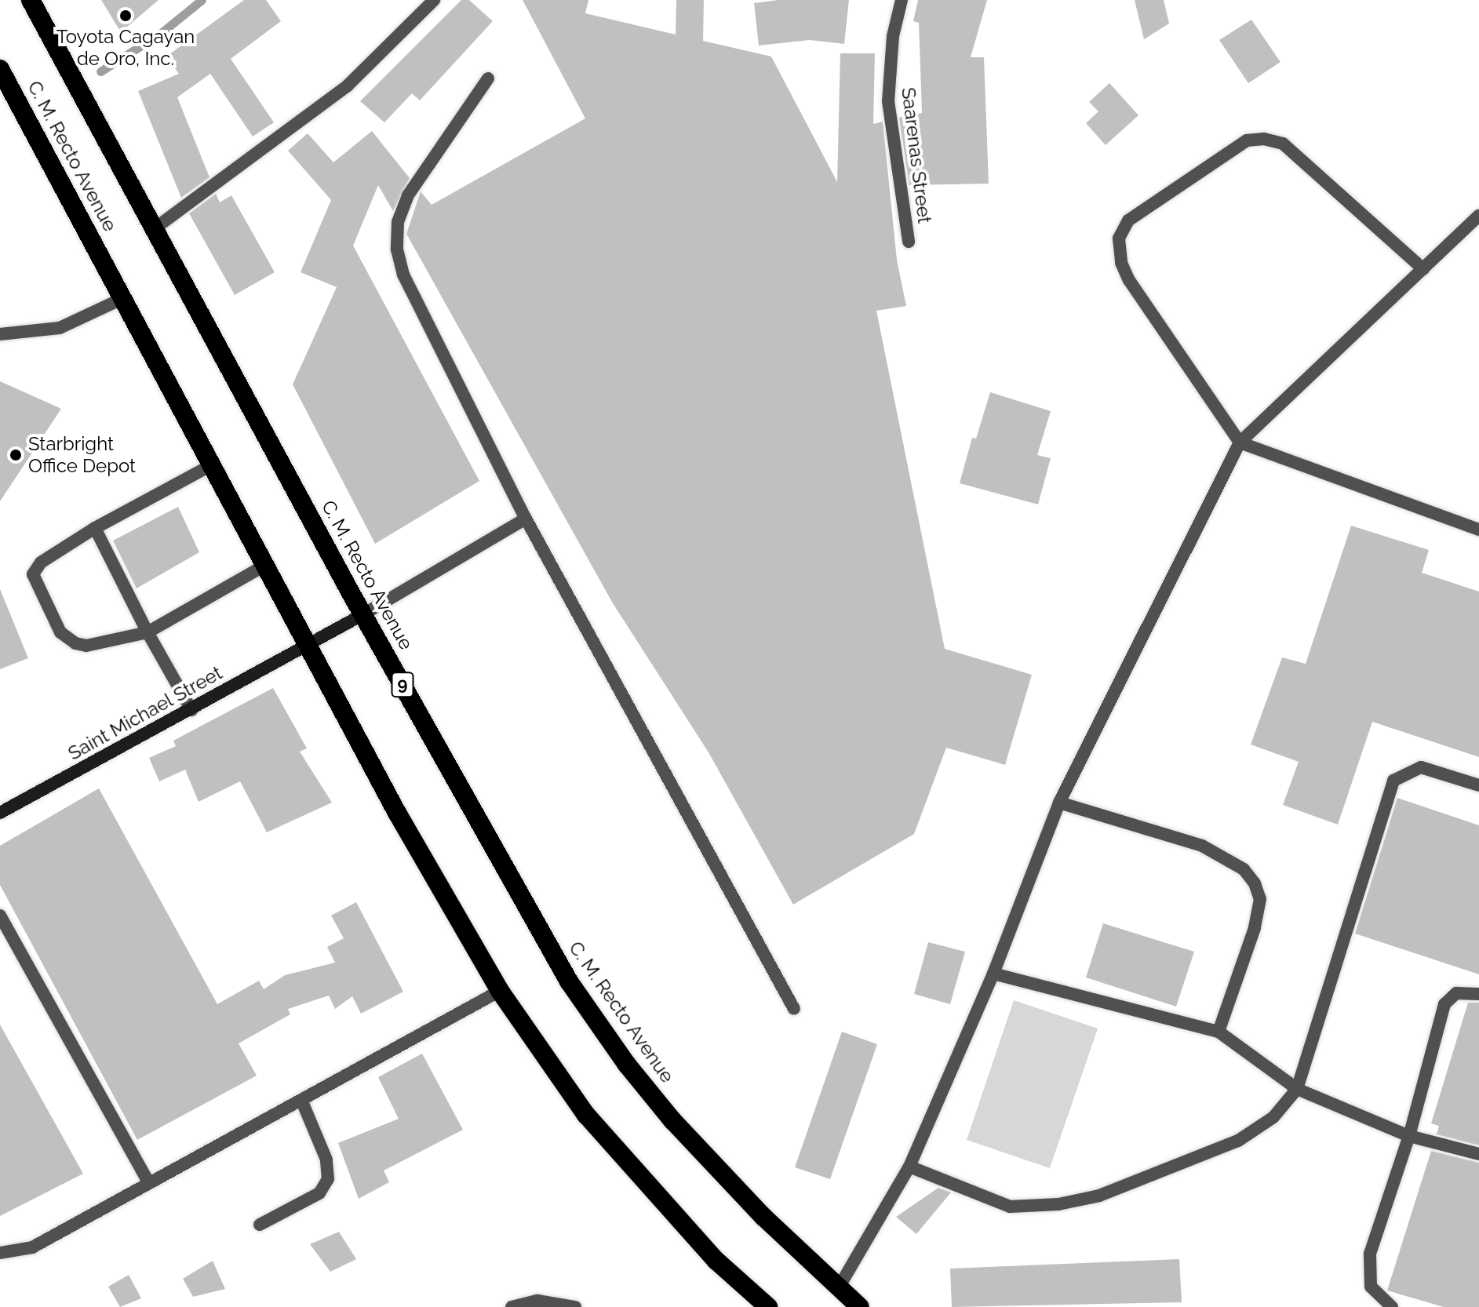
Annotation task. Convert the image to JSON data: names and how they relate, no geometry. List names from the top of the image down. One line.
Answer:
{"streets":{"highway":["C. M. Recto Avenue","9"],"street":["Saarenas Street","Saint Michael Street"]},"crossings":[["C. M. Recto Avenue","Saint Michael Street"]],"places":["Toyota Cagayan de Oro, Inc.","Starbright Office Depot"]}
